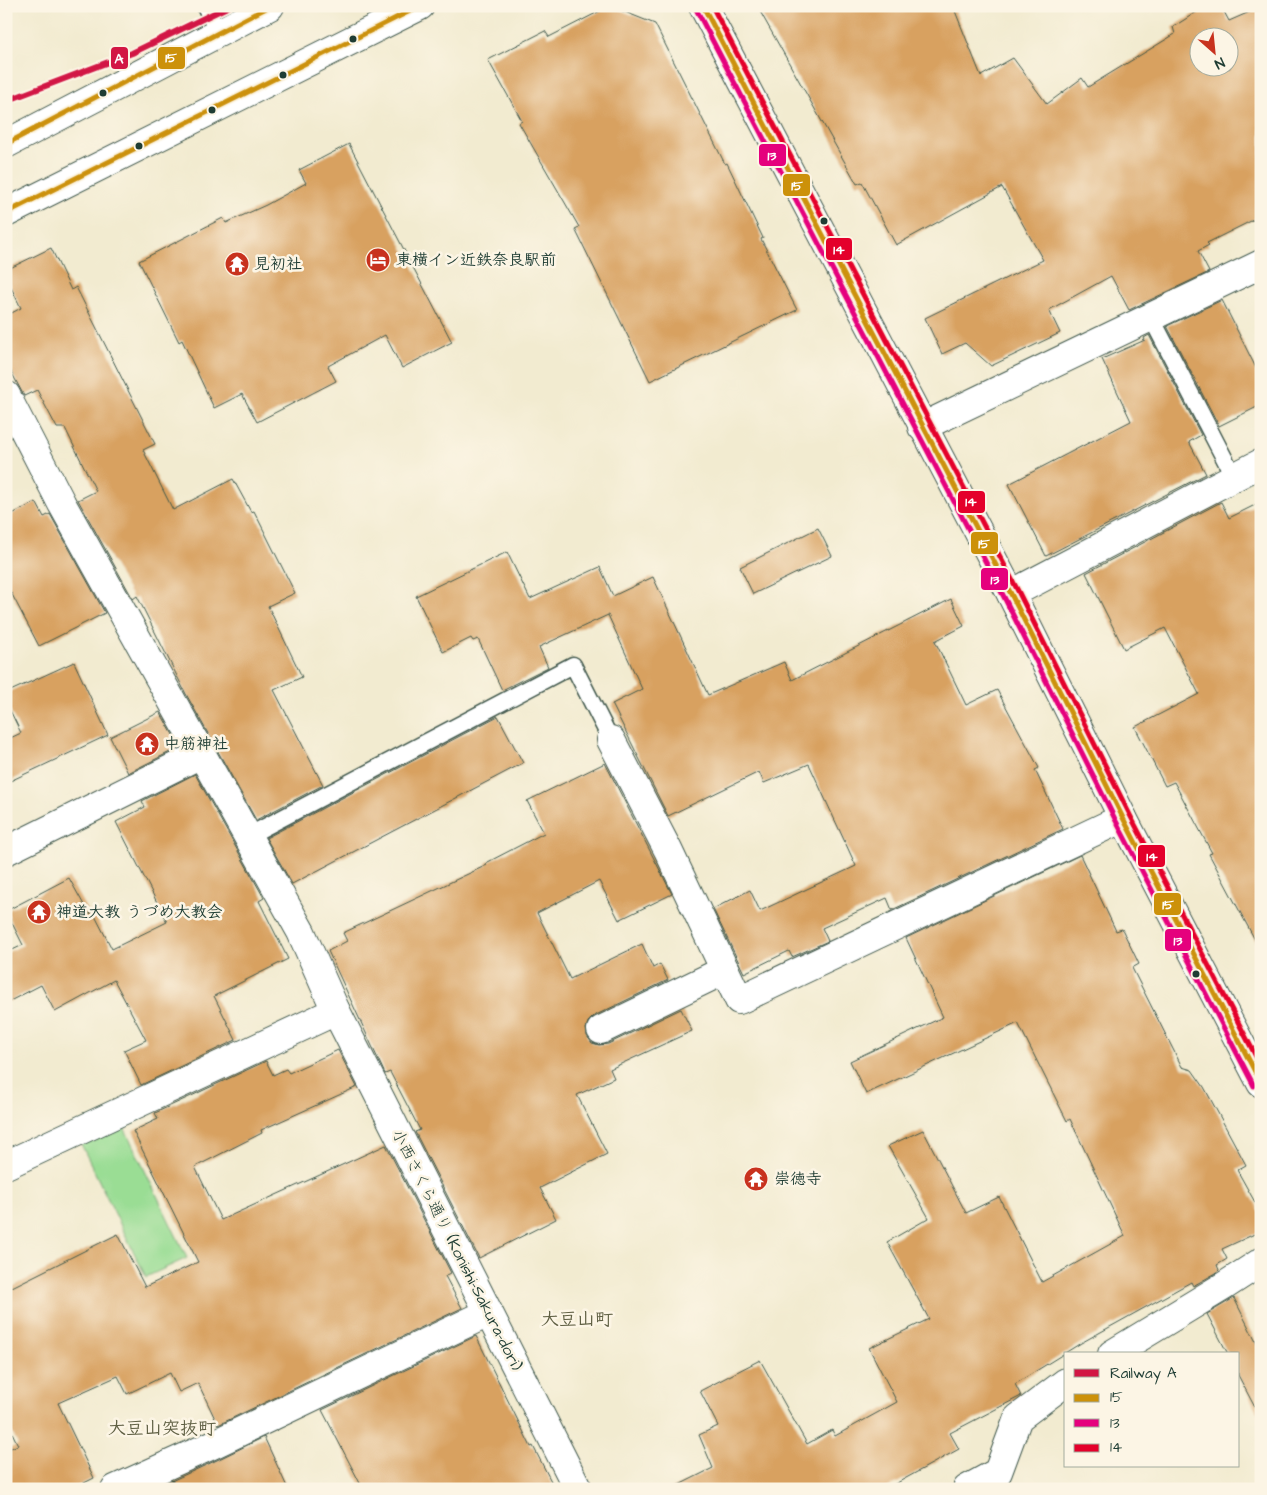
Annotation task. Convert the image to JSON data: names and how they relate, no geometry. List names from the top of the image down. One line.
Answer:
{"streets":{"main road":["小西さくら通り (Konishi-Sakura-dori)"]},"districts":["大豆山町","大豆山突抜町"],"places":{"hotel":["東横イン近鉄奈良駅前"],"temple":["見初社","中筋神社","神道大教 うづめ大教会","崇徳寺"]},"lines":["rail line A","transit line 15","transit line 14","transit line 13"],"legend":["Railway A","15","13","14"],"north":"bottom right"}
